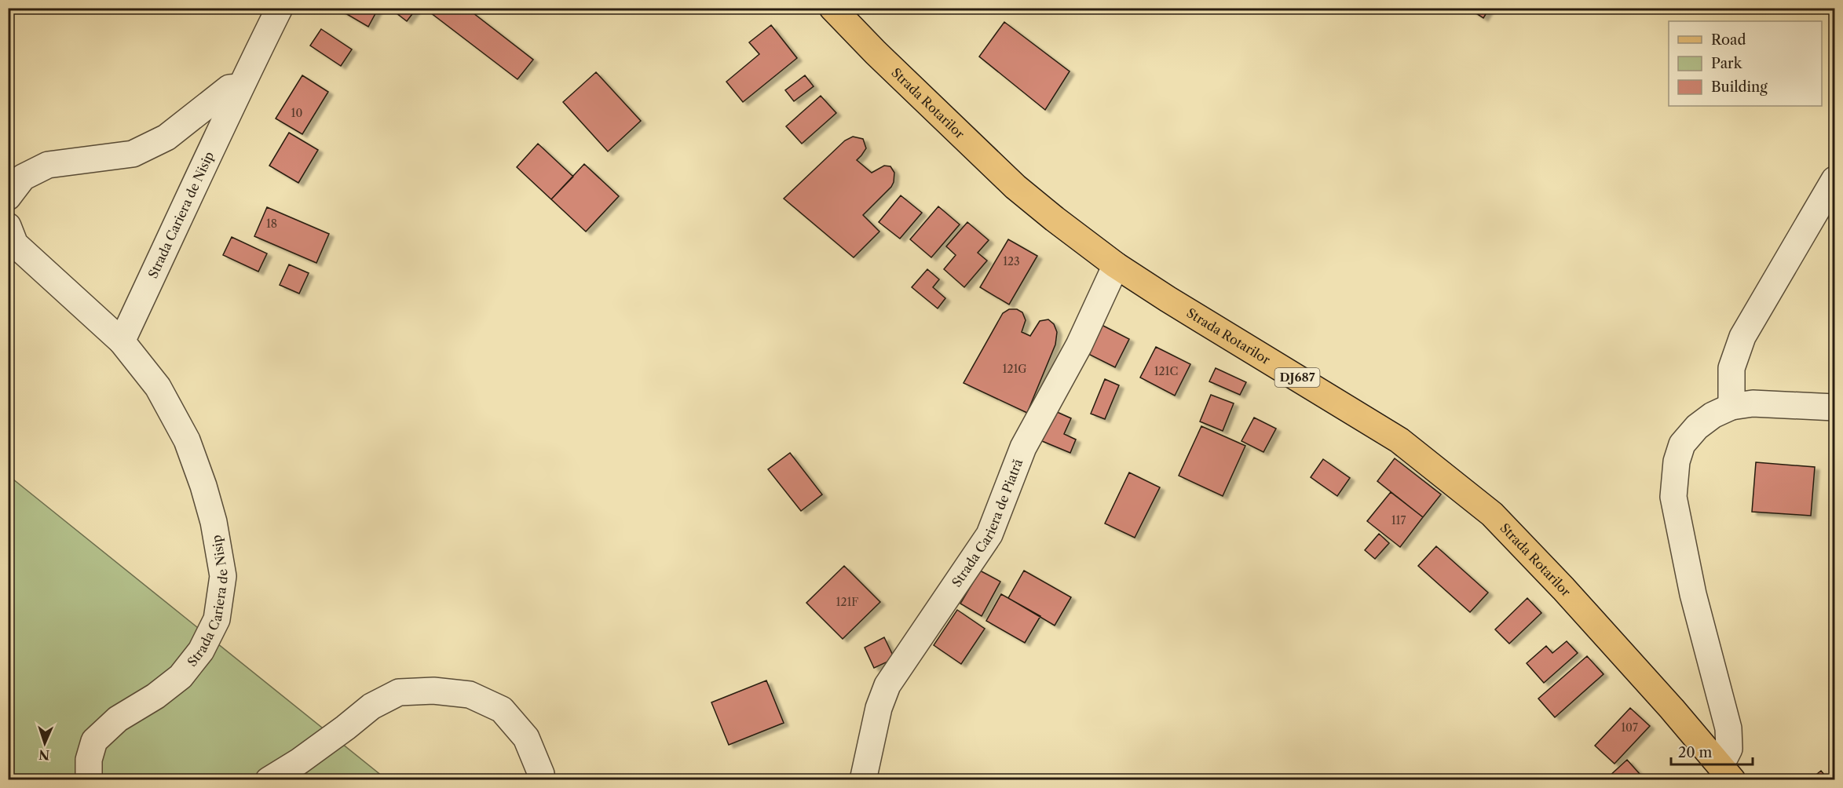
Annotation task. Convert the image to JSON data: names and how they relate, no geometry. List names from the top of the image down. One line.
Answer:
{"streets":{"main road":["Strada Rotarilor","DJ687"],"street":["Strada Cariera de Nisip","Strada Cariera de Piatră"]},"crossings":[["Strada Rotarilor","Strada Cariera de Piatră"]],"house_numbers":["10","18","123","121G","121C","117","121F","107"],"legend":["Road","Park","Building"],"scale_bar":"20 m","north":"bottom"}
